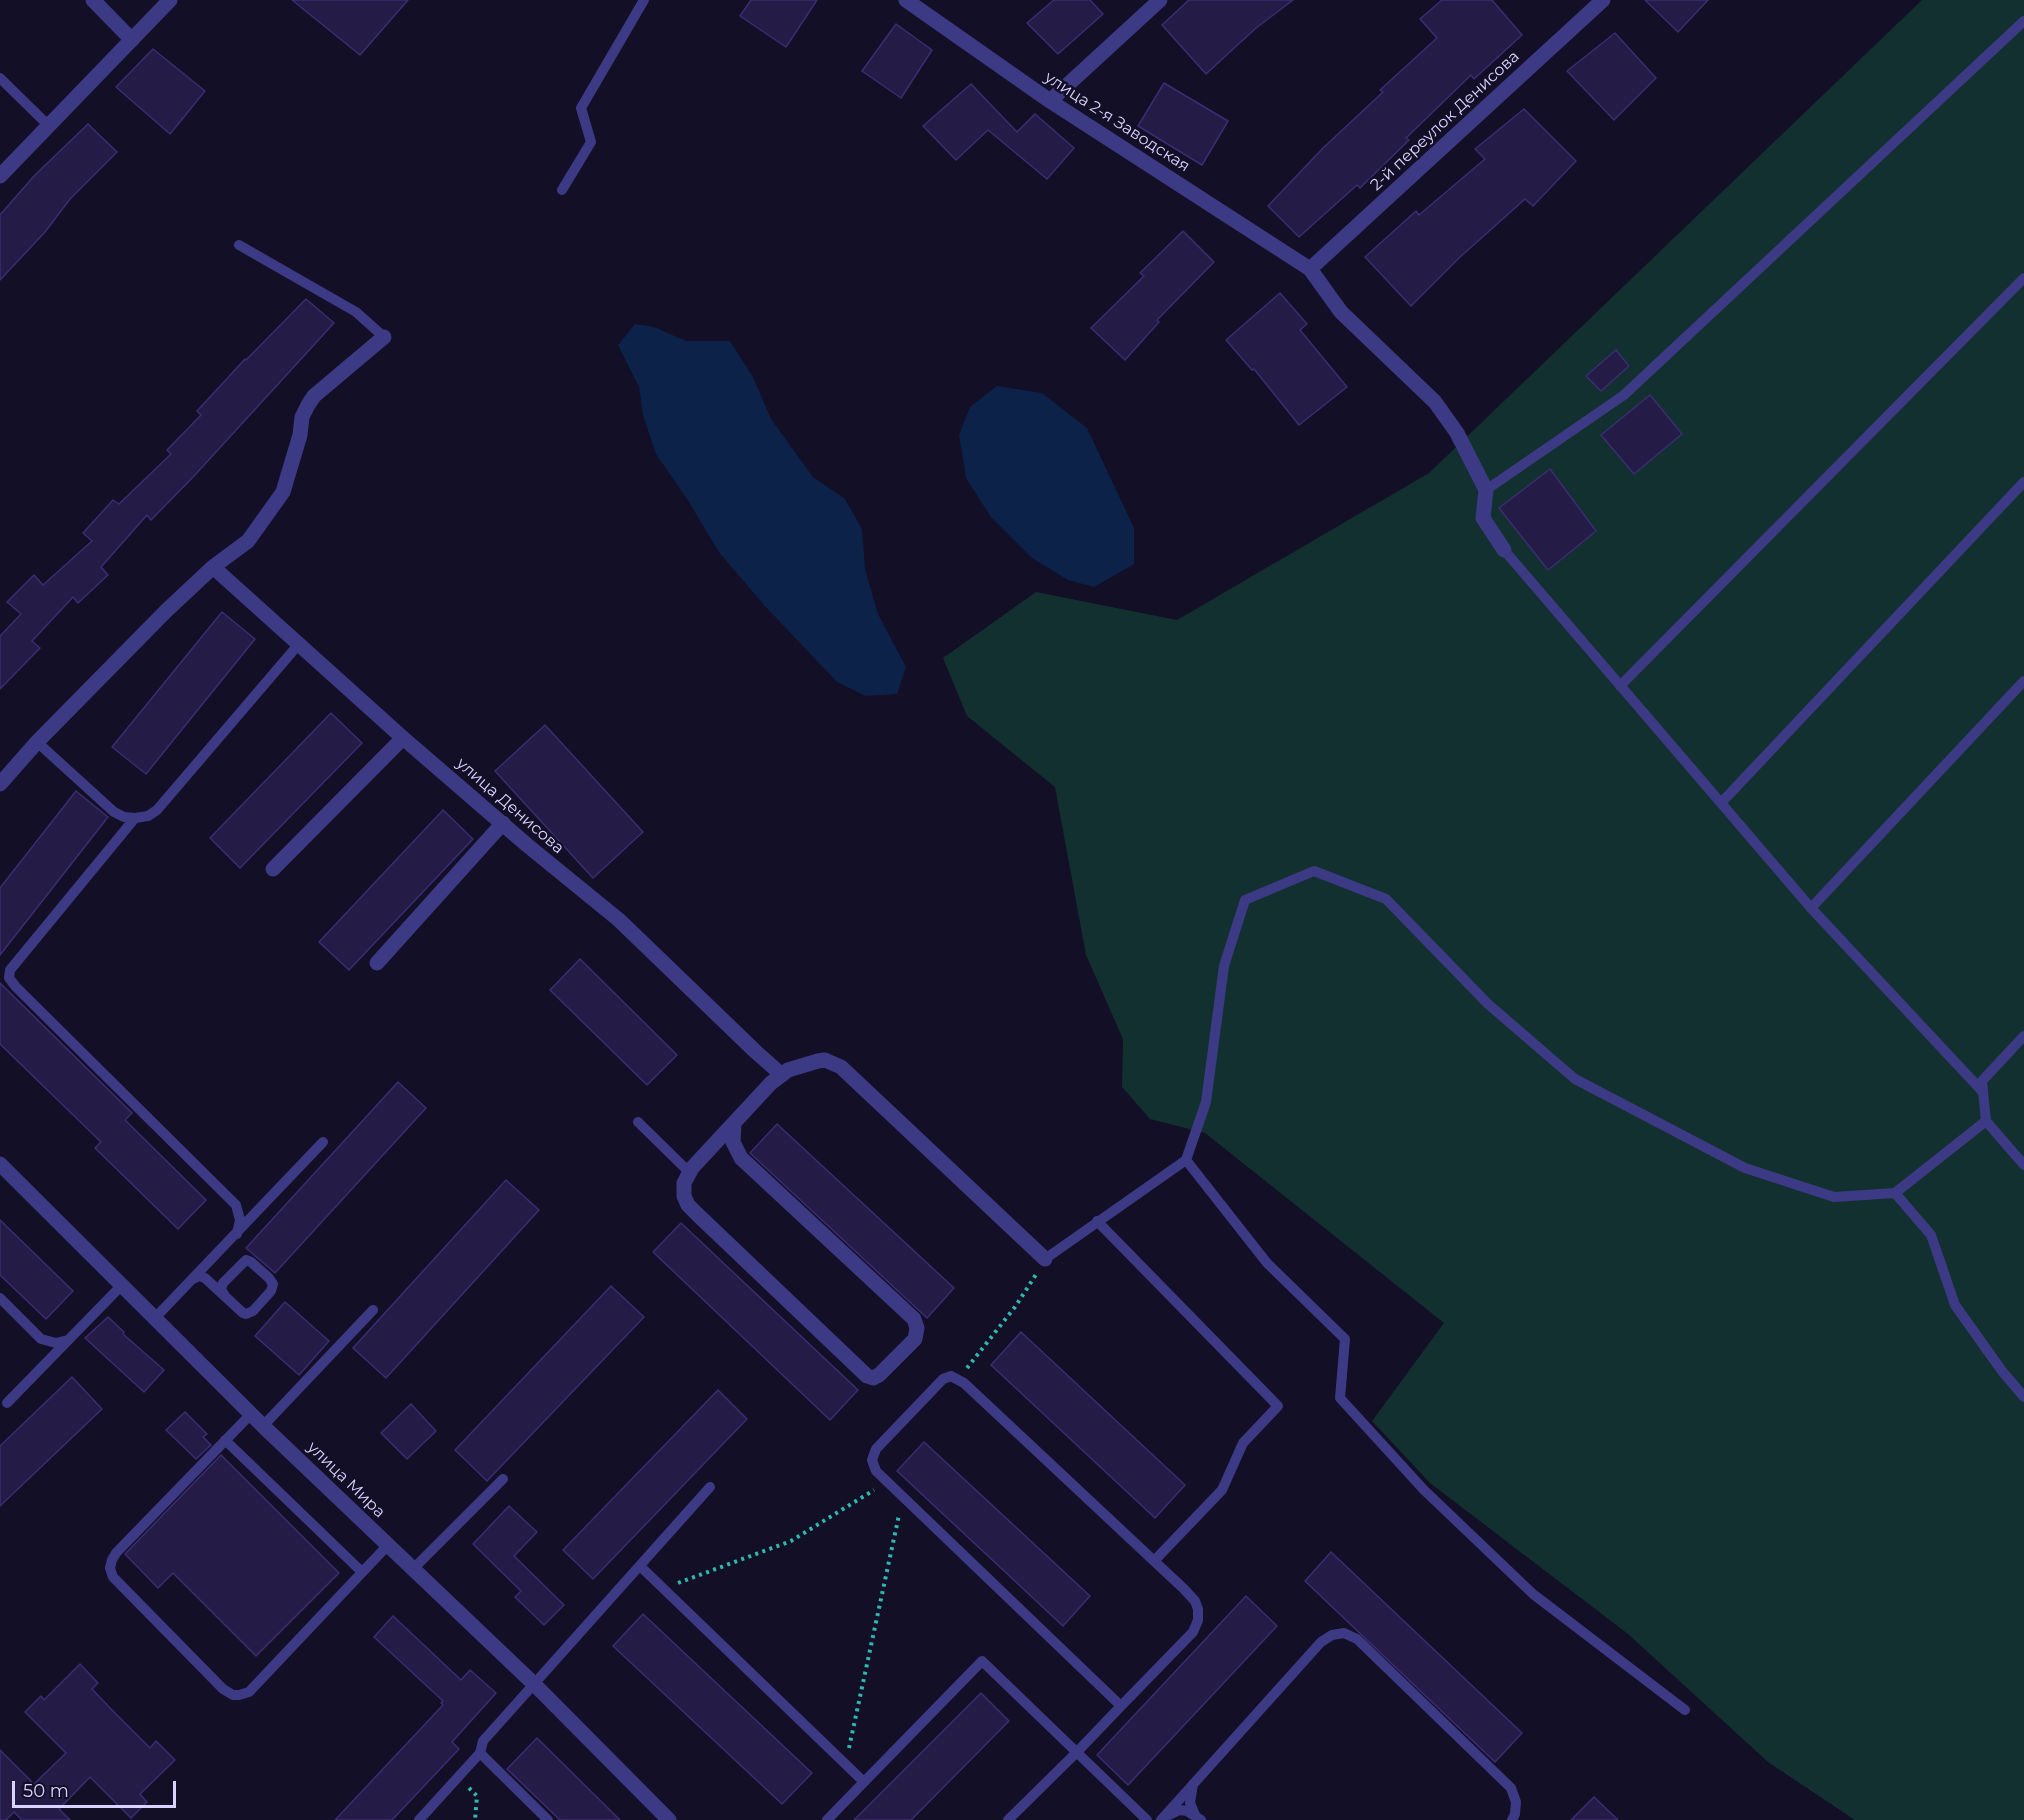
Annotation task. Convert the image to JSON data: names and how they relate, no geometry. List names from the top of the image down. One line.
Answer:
{"streets":{"street":["2-й переулок Денисова","улица 2-я Заводская","улица Денисова","улица Мира"]},"crossings":[["2-й переулок Денисова","улица 2-я Заводская"]],"scale_bar":"50 m"}
